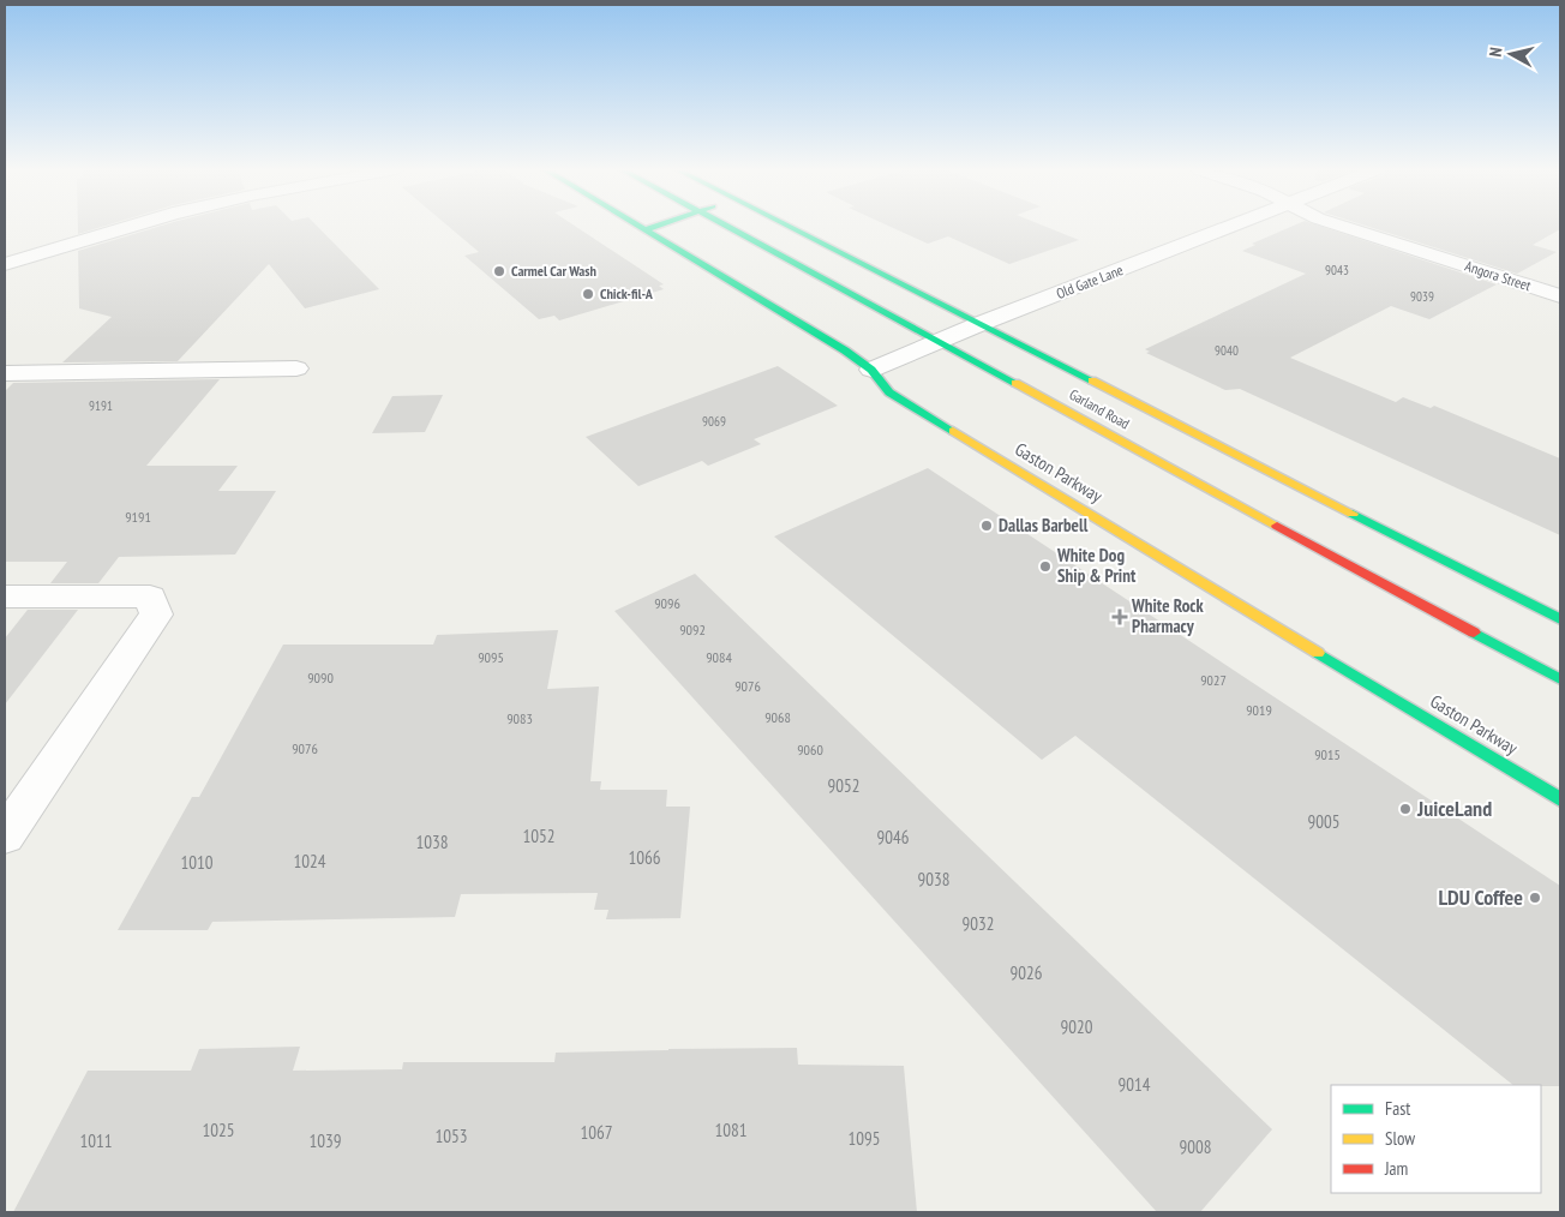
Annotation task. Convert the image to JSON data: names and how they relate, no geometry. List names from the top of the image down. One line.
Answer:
{"streets":{"main road":["Garland Road","Gaston Parkway"],"street":["Angora Street","Old Gate Lane"]},"crossings":[["Old Gate Lane","Garland Road"],["Old Gate Lane","Gaston Parkway"]],"places":{"other":["Carmel Car Wash","Chick-fil-A","Dallas Barbell","White Dog Ship & Print","JuiceLand","LDU Coffee"],"health":["White Rock Pharmacy"]},"house_numbers":["9043","9039","9040","9191","9069","9191","9096","9092","9095","9084","9090","9027","9076","9019","9068","9083","9076","9060","9015","9052","9005","1052","9046","1038","1066","1024","1010","9038","9032","9026","9020","9014","1025","1081","1067","1053","1095","1011","1039","9008"],"legend":["Fast","Slow","Jam"],"north":"left"}
